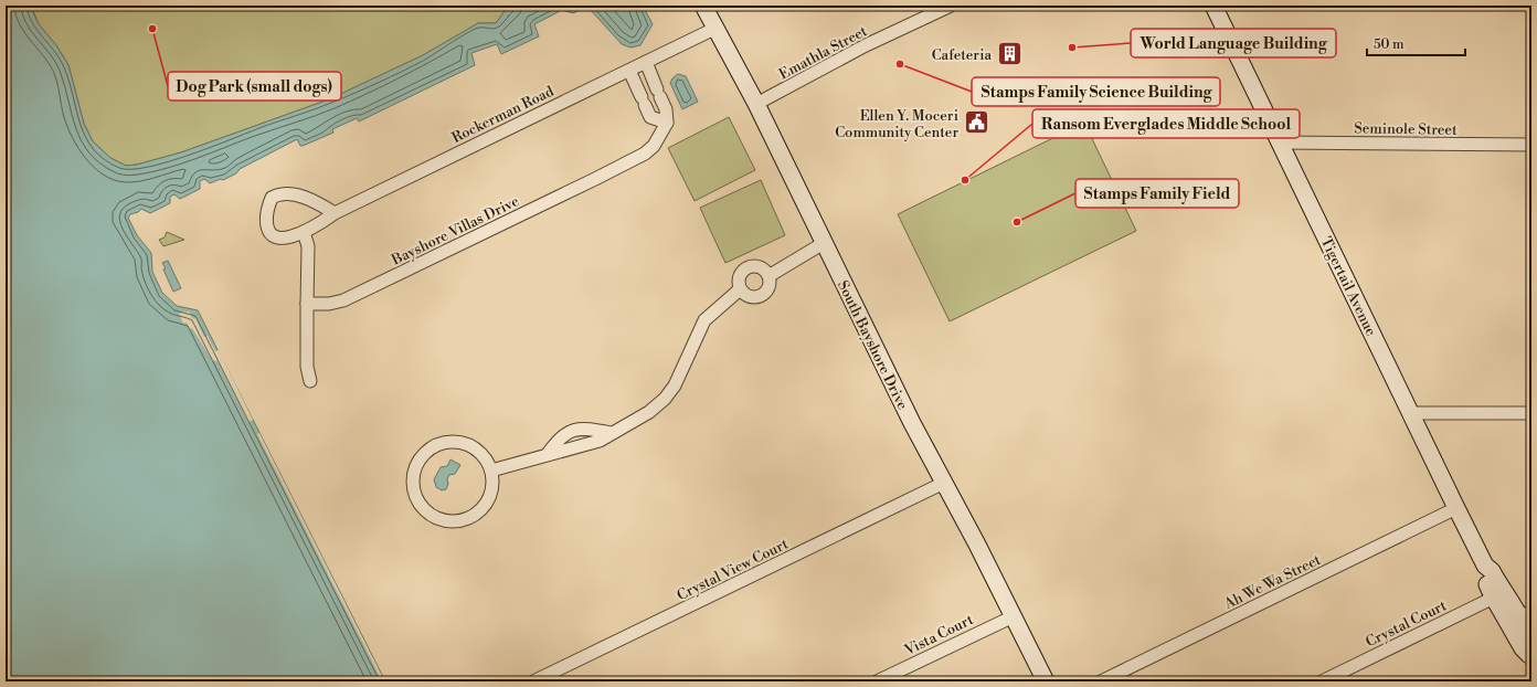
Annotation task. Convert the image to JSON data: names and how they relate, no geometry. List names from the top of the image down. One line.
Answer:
{"streets":{"main road":["Tigertail Avenue","South Bayshore Drive"],"street":["Emathla Street","Rockerman Road","Seminole Street","Bayshore Villas Drive","Crystal View Court","Ah We Wa Street","Crystal Court","Vista Court"]},"crossings":[["Emathla Street","South Bayshore Drive"],["Rockerman Road","South Bayshore Drive"],["Seminole Street","Tigertail Avenue"],["Tigertail Avenue","Ah We Wa Street"],["Tigertail Avenue","Crystal Court"],["South Bayshore Drive","Crystal View Court"],["South Bayshore Drive","Vista Court"]],"places":{"other":["Dog Park (small dogs)","World Language Building","Stamps Family Science Building","Ransom Everglades Middle School","Stamps Family Field"],"building":["Cafeteria"],"public building":["Ellen Y. Moceri Community Center"]},"scale_bar":"50 m"}
